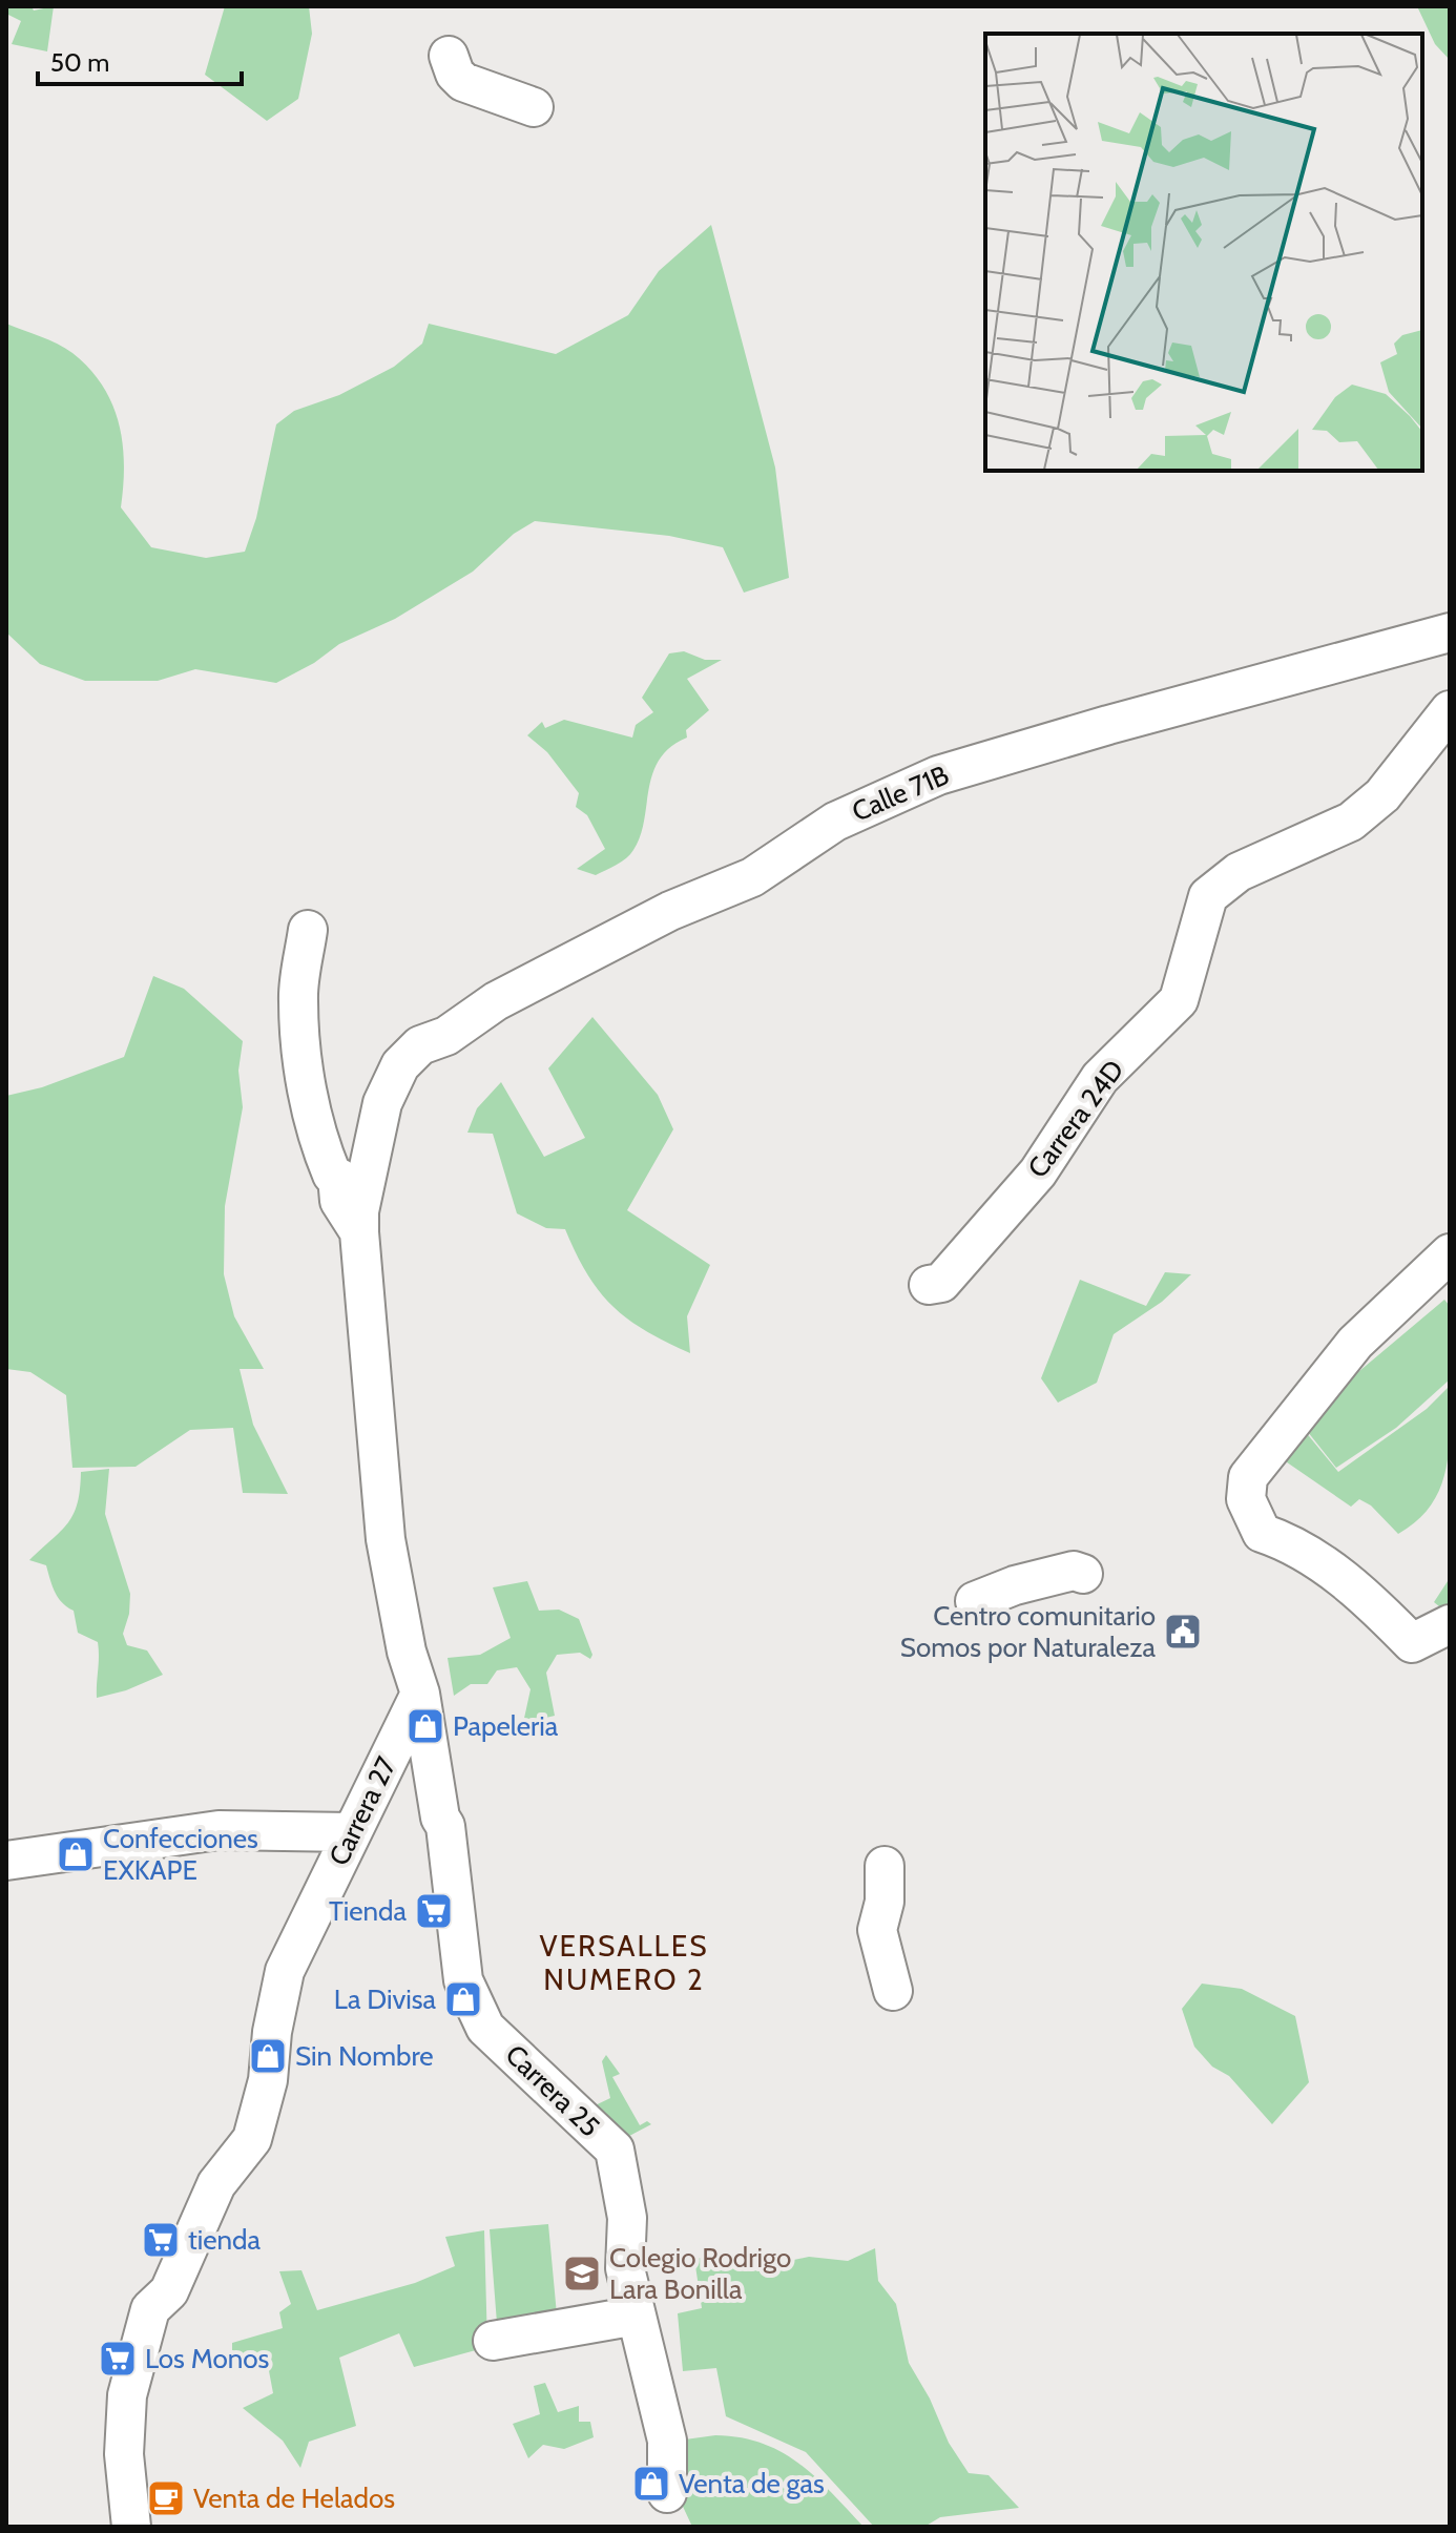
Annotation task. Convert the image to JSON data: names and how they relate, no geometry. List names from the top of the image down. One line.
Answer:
{"streets":{"street":["Calle 71B","Carrera 24D","Carrera 27","Carrera 25"]},"crossings":[["Carrera 27","Carrera 25"]],"districts":["VERSALLES NUMERO 2"],"places":{"public building":["Centro comunitario Somos por Naturaleza"],"shop":["Papeleria","Confecciones EXKAPE","La Divisa","Sin Nombre","Venta de gas"],"supermarket":["Tienda","tienda","Los Monos"],"school or university":["Colegio Rodrigo Lara Bonilla"],"cafe":["Venta de Helados"]},"scale_bar":"50 m"}
